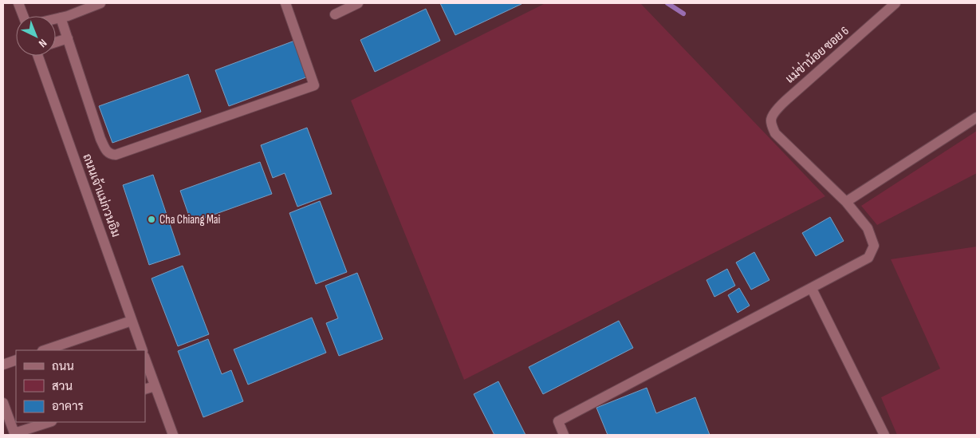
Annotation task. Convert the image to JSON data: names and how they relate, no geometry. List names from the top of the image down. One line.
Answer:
{"streets":{"street":["แม่ข่าน้อย ซอย 6","ถนนเจ้าแม่กวนอิม"]},"places":["Cha Chiang Mai"],"legend":["ถนน","สวน","อาคาร"],"north":"bottom right"}
